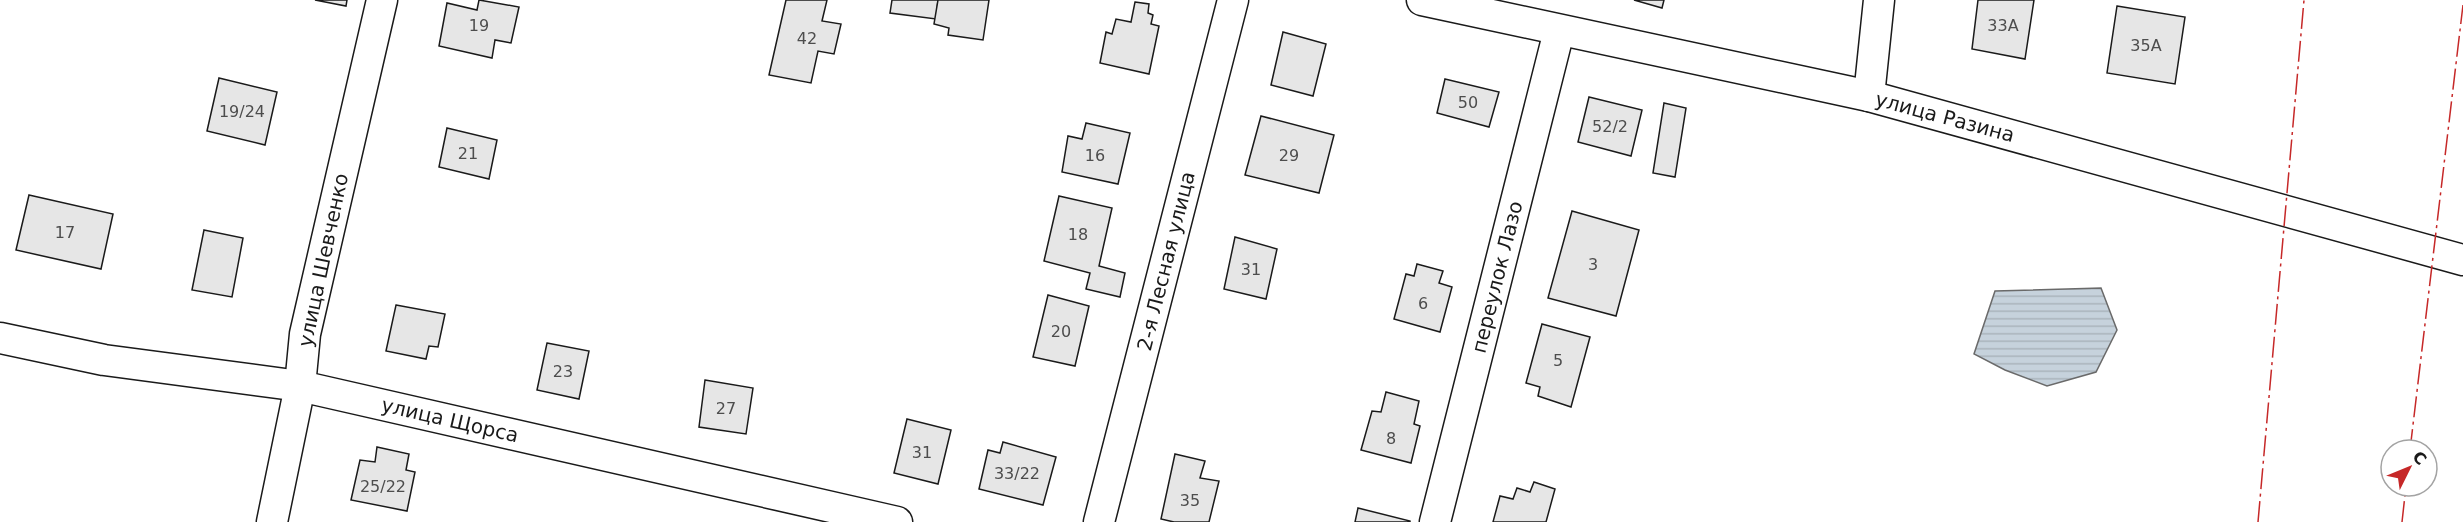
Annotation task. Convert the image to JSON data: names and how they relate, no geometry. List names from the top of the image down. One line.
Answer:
{"streets":{"street":["улица Разина","улица Шевченко","2-я Лесная улица","переулок Лазо","улица Щорса"]},"crossings":[["улица Разина","переулок Лазо"],["улица Шевченко","улица Щорса"]],"house_numbers":["19","33А","42","35А","50","19/24","52/2","21","16","29","17","18","3","31","6","20","5","23","27","8","31","33/22","25/22","35"],"north":"top right"}
